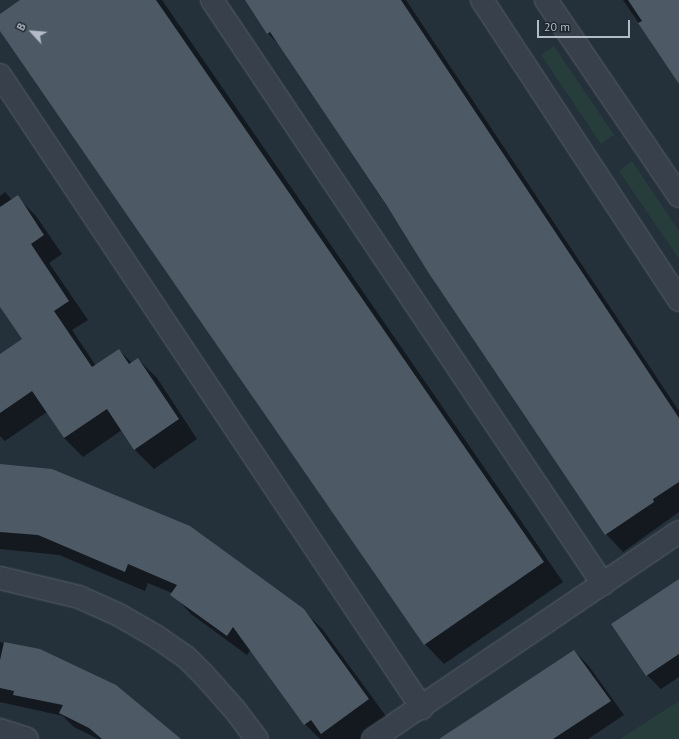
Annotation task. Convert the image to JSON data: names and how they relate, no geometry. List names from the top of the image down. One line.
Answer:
{"scale_bar":"20 m","north":"top left"}
